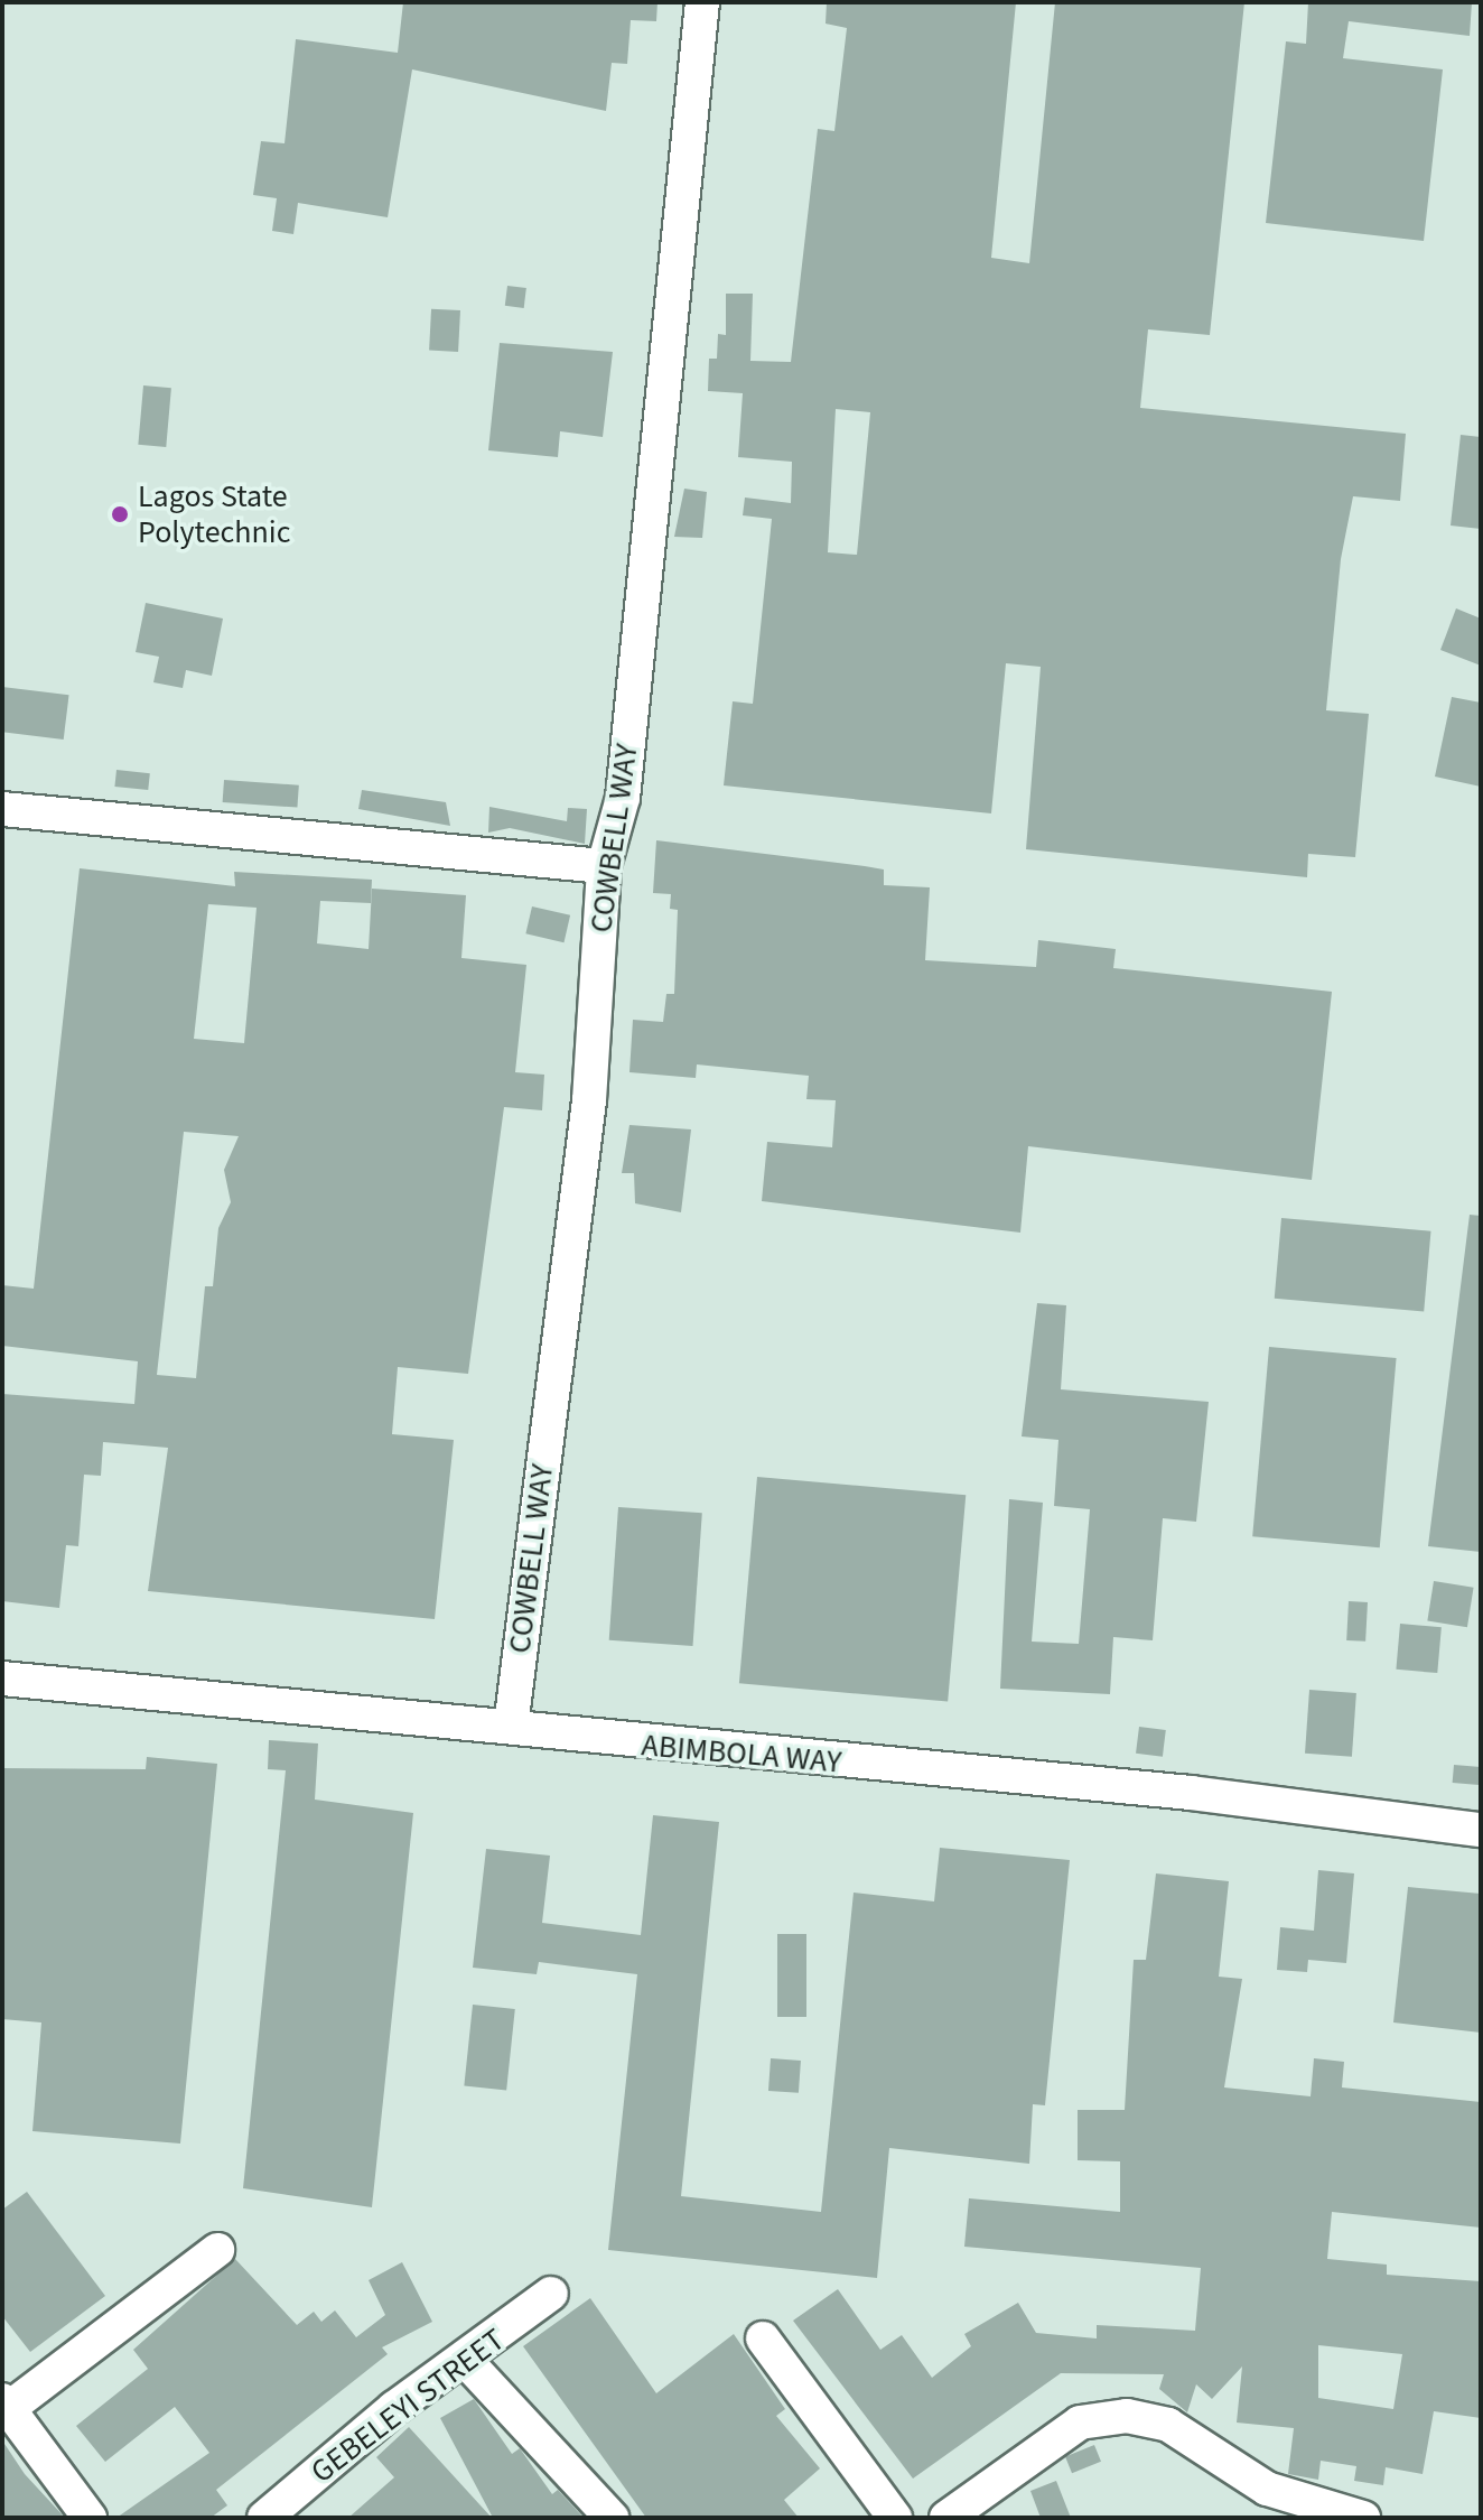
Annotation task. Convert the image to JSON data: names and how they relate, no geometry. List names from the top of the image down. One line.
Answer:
{"streets":{"street":["COWBELL WAY","ABIMBOLA WAY","GEBELEYI STREET"]},"crossings":[["COWBELL WAY","ABIMBOLA WAY"]],"places":["Lagos State Polytechnic"]}
